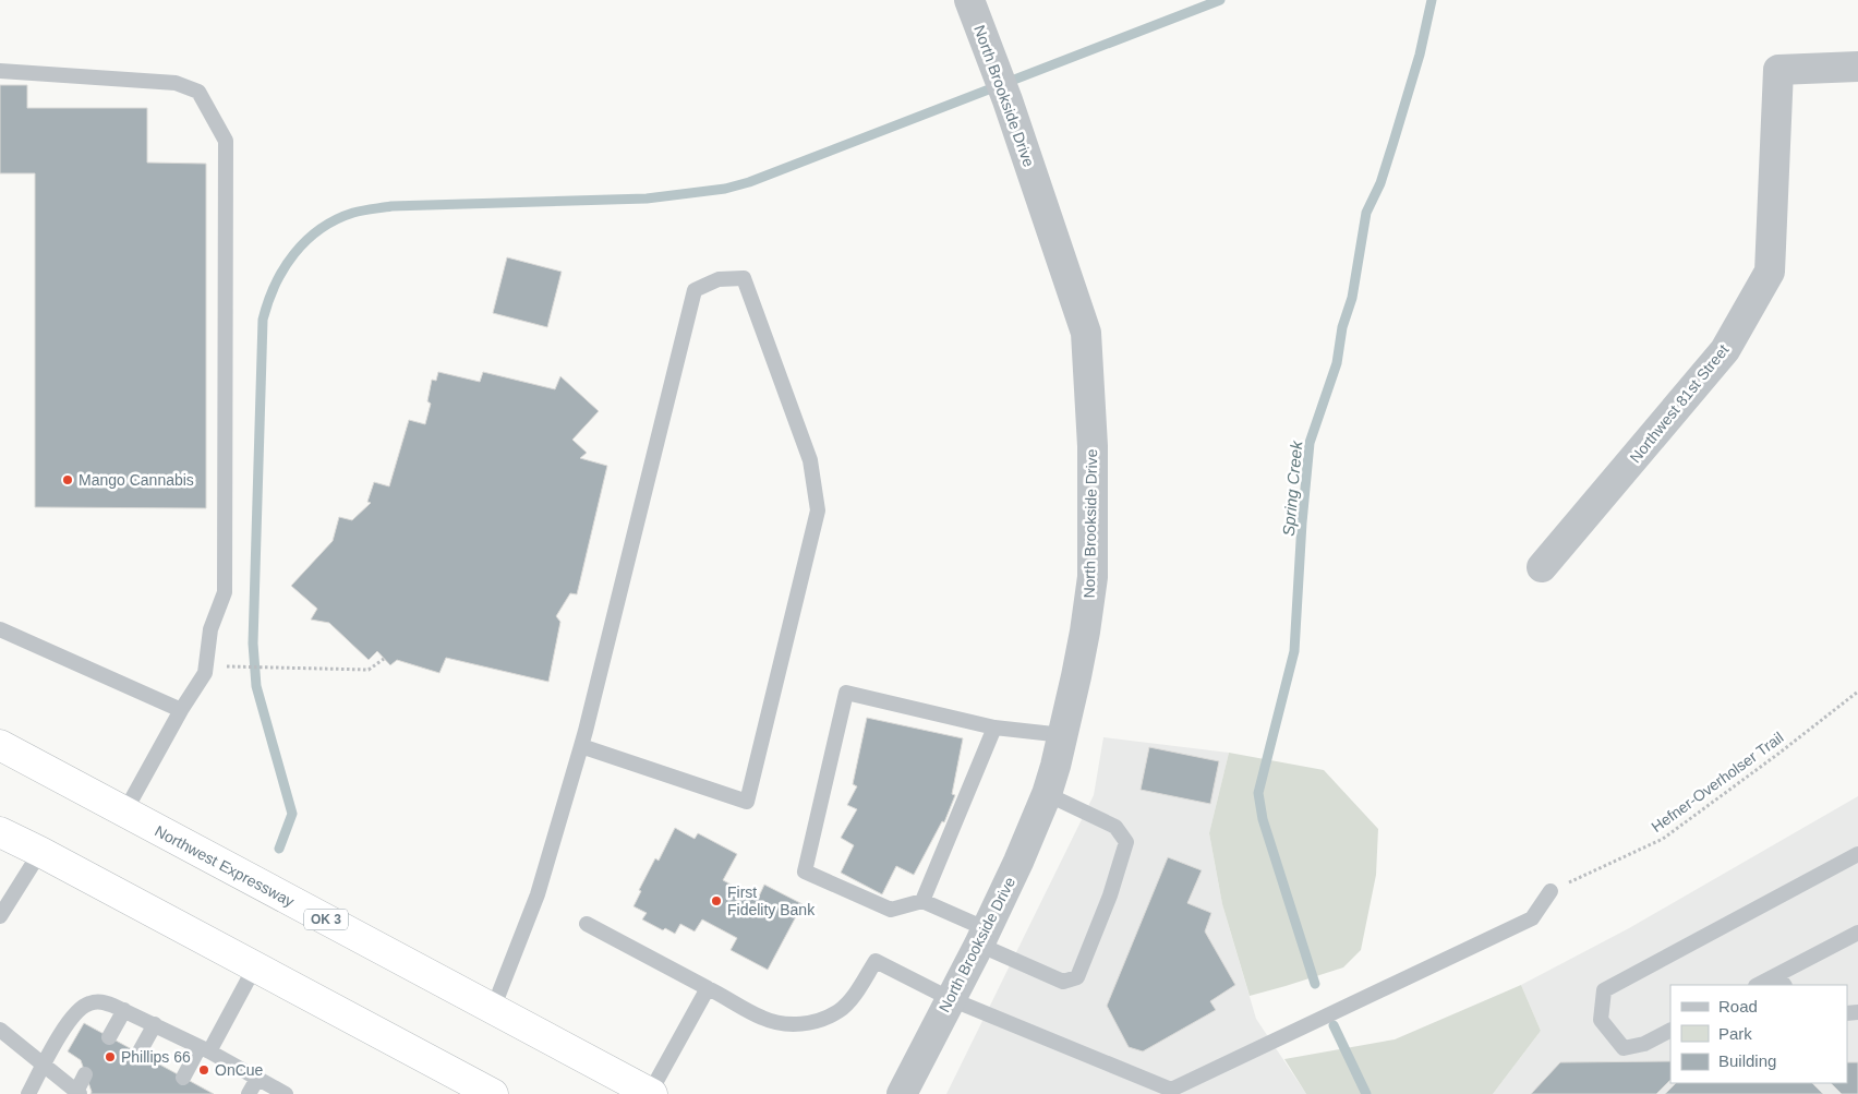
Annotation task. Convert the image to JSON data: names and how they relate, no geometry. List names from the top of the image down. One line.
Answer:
{"streets":{"highway":["Northwest Expressway","OK 3"],"street":["North Brookside Drive","Northwest 81st Street"],"path":["Hefner-Overholser Trail"]},"water":["Spring Creek"],"places":["Mango Cannabis","First Fidelity Bank","Phillips 66","OnCue"],"legend":["Road","Park","Building"]}
